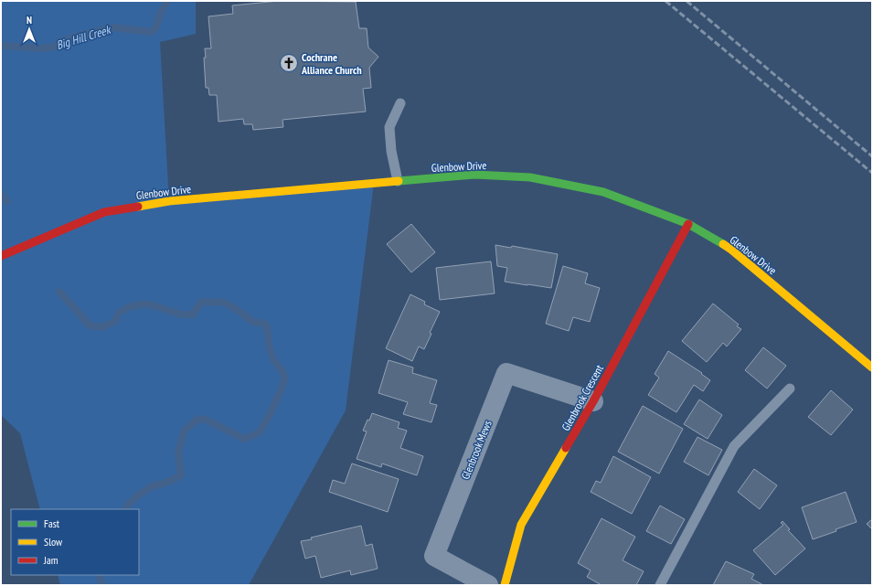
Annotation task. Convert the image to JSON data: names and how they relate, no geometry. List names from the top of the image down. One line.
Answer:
{"streets":{"street":["Glenbow Drive","Glenbrook Crescent","Glenbrook Mews"]},"crossings":[["Glenbow Drive","Glenbrook Crescent"],["Glenbrook Crescent","Glenbrook Mews"]],"water":["Big Hill Creek"],"places":{"church":["Cochrane Alliance Church"]},"legend":["Fast","Slow","Jam"],"north":"top"}
